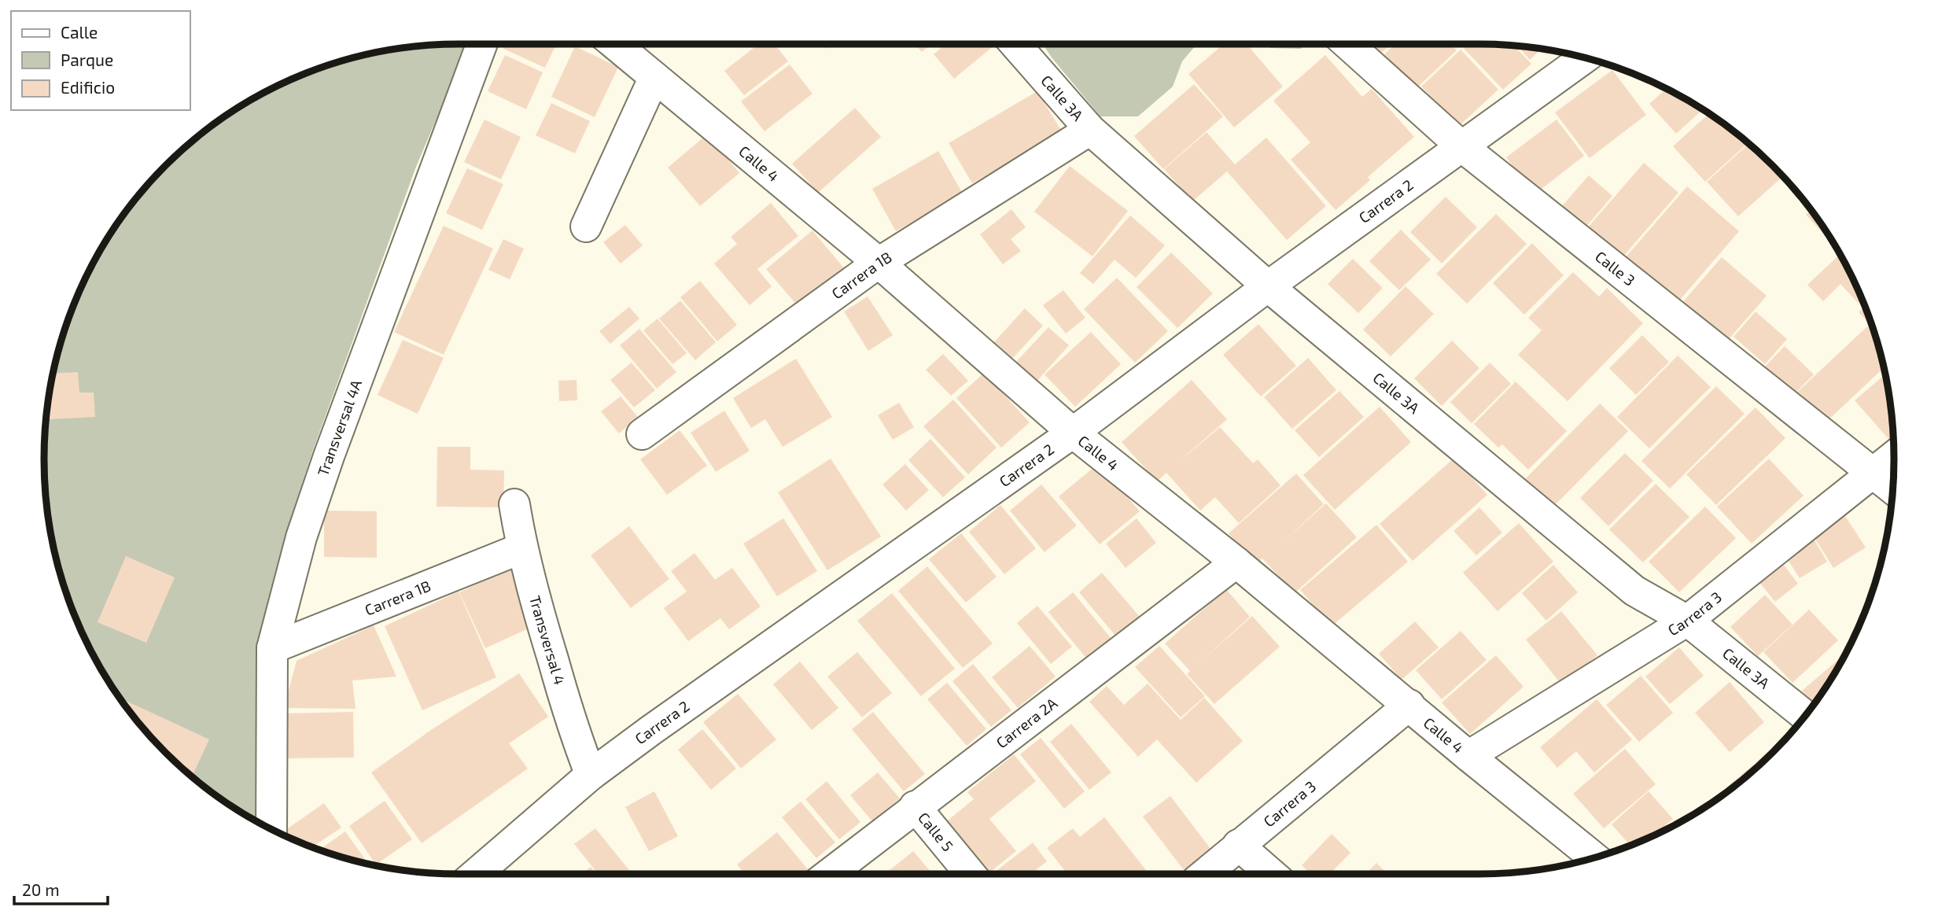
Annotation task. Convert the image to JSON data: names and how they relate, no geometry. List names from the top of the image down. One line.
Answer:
{"streets":{"street":["Calle 3A","Calle 4","Carrera 2","Calle 3","Carrera 1B","Transversal 4A","Carrera 3","Transversal 4","Carrera 2A","Calle 5"]},"crossings":[["Calle 3A","Carrera 2"],["Calle 3A","Carrera 1B"],["Calle 3A","Carrera 3"],["Calle 4","Carrera 2"],["Calle 4","Carrera 1B"],["Calle 4","Carrera 3"],["Calle 4","Carrera 2A"],["Carrera 2","Calle 3"],["Carrera 2","Transversal 4"],["Calle 3","Carrera 3"],["Carrera 1B","Transversal 4A"],["Carrera 1B","Transversal 4"],["Carrera 2A","Calle 5"]],"legend":["Calle","Parque","Edificio"],"scale_bar":"20 m"}
